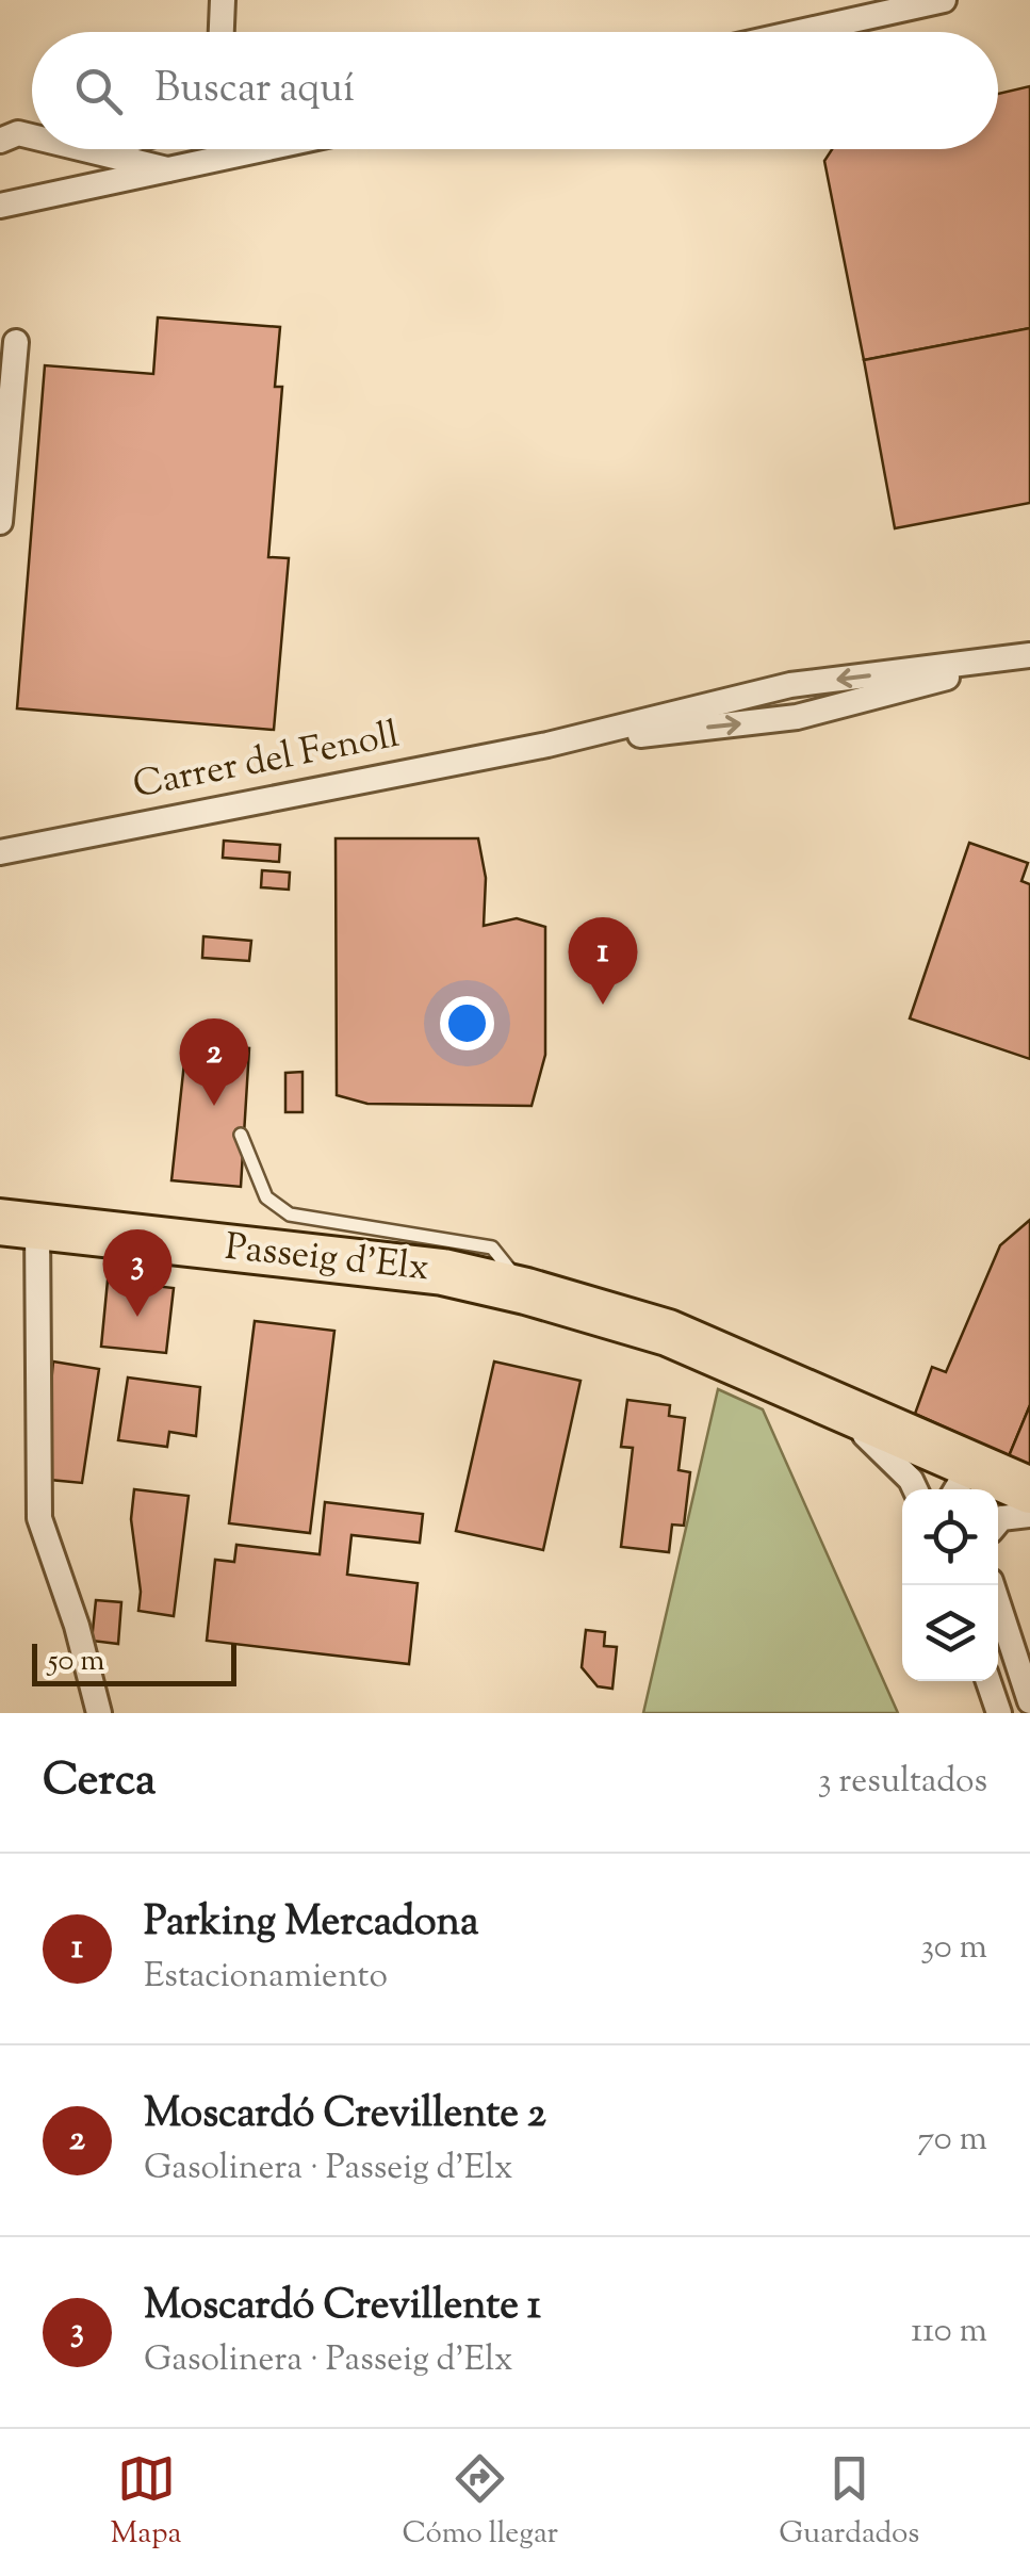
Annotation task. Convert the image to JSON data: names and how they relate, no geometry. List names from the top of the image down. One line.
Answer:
{"streets":{"highway":["Passeig d'Elx"],"street":["Carrer del Fenoll"]},"scale_bar":"50 m","page":{"search":"Buscar aquí","pins":["1","2","3"],"scale":"50 m","heading":["Cerca","3 resultados"],"list":[{"mark":"1","name":"Parking Mercadona","note":"Estacionamiento","value":"30 m"},{"mark":"2","name":"Moscardó Crevillente 2","note":"Gasolinera · Passeig d'Elx","value":"70 m"},{"mark":"3","name":"Moscardó Crevillente 1","note":"Gasolinera · Passeig d'Elx","value":"110 m"}],"nav":["Mapa","Cómo llegar","Guardados"]}}
